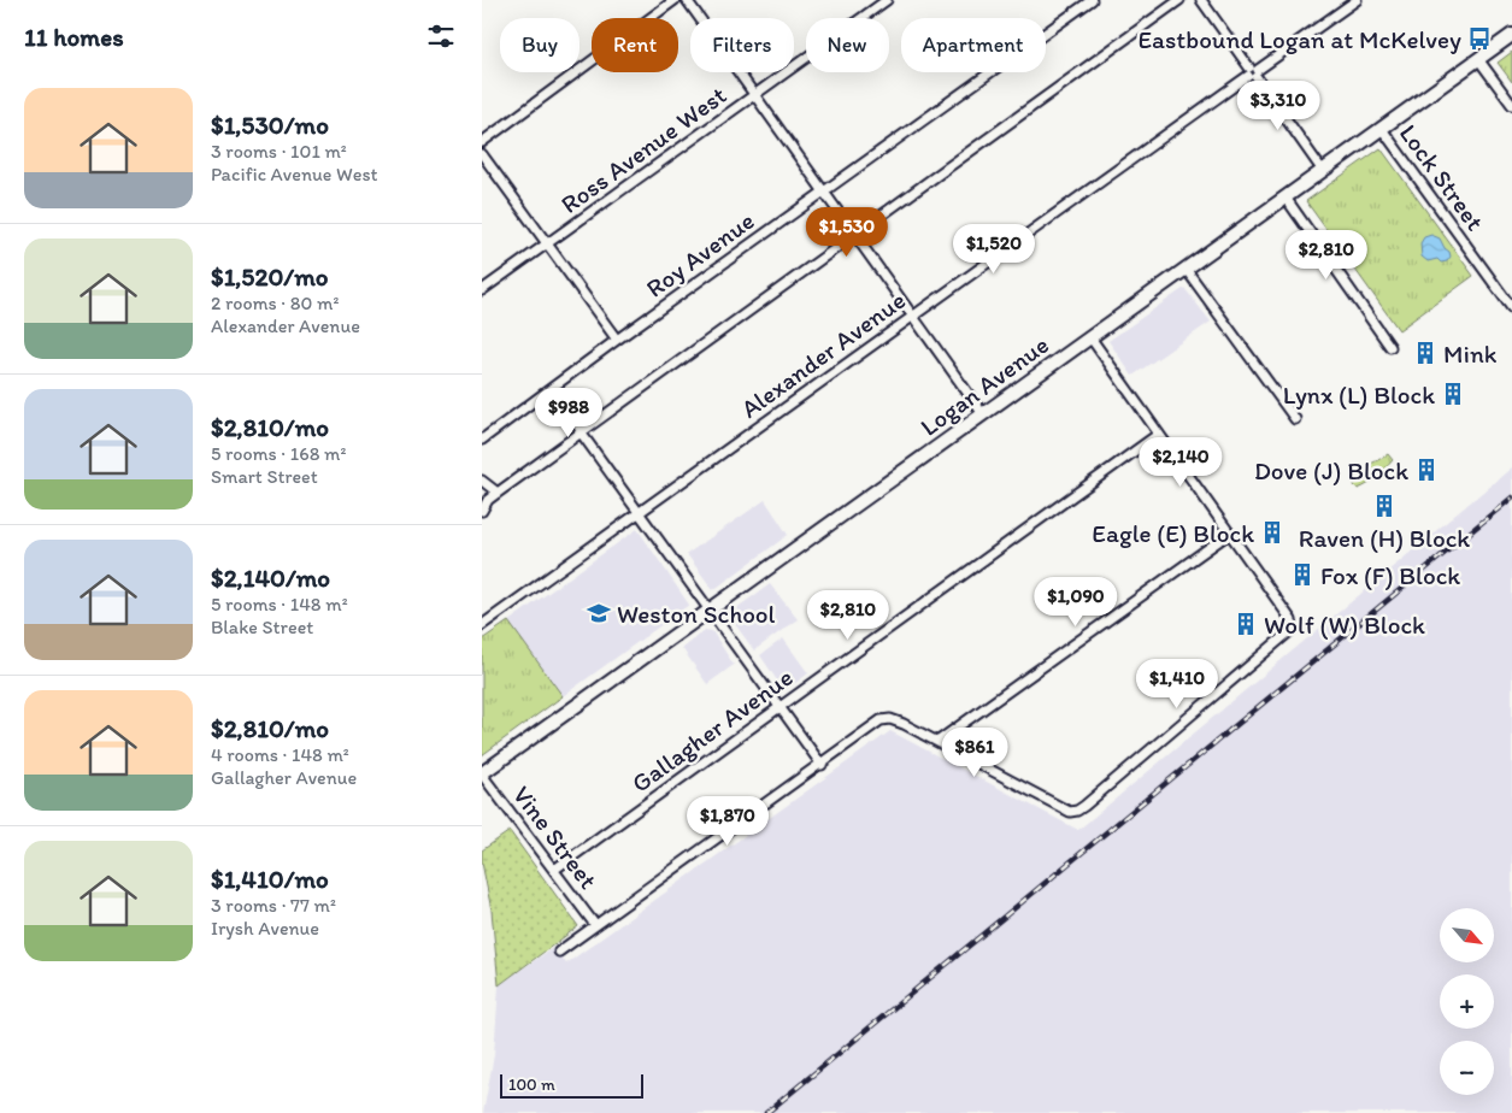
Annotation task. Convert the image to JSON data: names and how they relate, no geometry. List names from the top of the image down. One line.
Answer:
{"streets":{"main road":["Logan Avenue"],"street":["Ross Avenue West","Lock Street","Roy Avenue","Alexander Avenue","Gallagher Avenue","Vine Street"]},"crossings":[["Lock Street","Logan Avenue"],["Logan Avenue","Vine Street"],["Gallagher Avenue","Vine Street"]],"places":{"bus stop":["Eastbound Logan at McKelvey"],"building":["Mink","Lynx (L) Block","Dove (J) Block","Raven (H) Block","Eagle (E) Block","Fox (F) Block","Wolf (W) Block"],"school or university":["Weston School"]},"scale_bar":"100 m","north":"bottom right","page":{"heading":"11 homes","chip":["Buy","Rent","Filters","New","Apartment"],"list":[{"name":"$1,530/mo","note":"3 rooms · 101 m² · Pacific Avenue West"},{"name":"$1,520/mo","note":"2 rooms · 80 m² · Alexander Avenue"},{"name":"$2,810/mo","note":"5 rooms · 168 m² · Smart Street"},{"name":"$2,140/mo","note":"5 rooms · 148 m² · Blake Street"},{"name":"$2,810/mo","note":"4 rooms · 148 m² · Gallagher Avenue"},{"name":"$1,410/mo","note":"3 rooms · 77 m² · Irysh Avenue"}],"price":["$3,310","$1,530","$1,520","$2,810","$988","$2,140","$1,090","$2,810","$1,410","$861","$1,870"],"map_buttons":["+","−"],"scale":"100 m"}}
